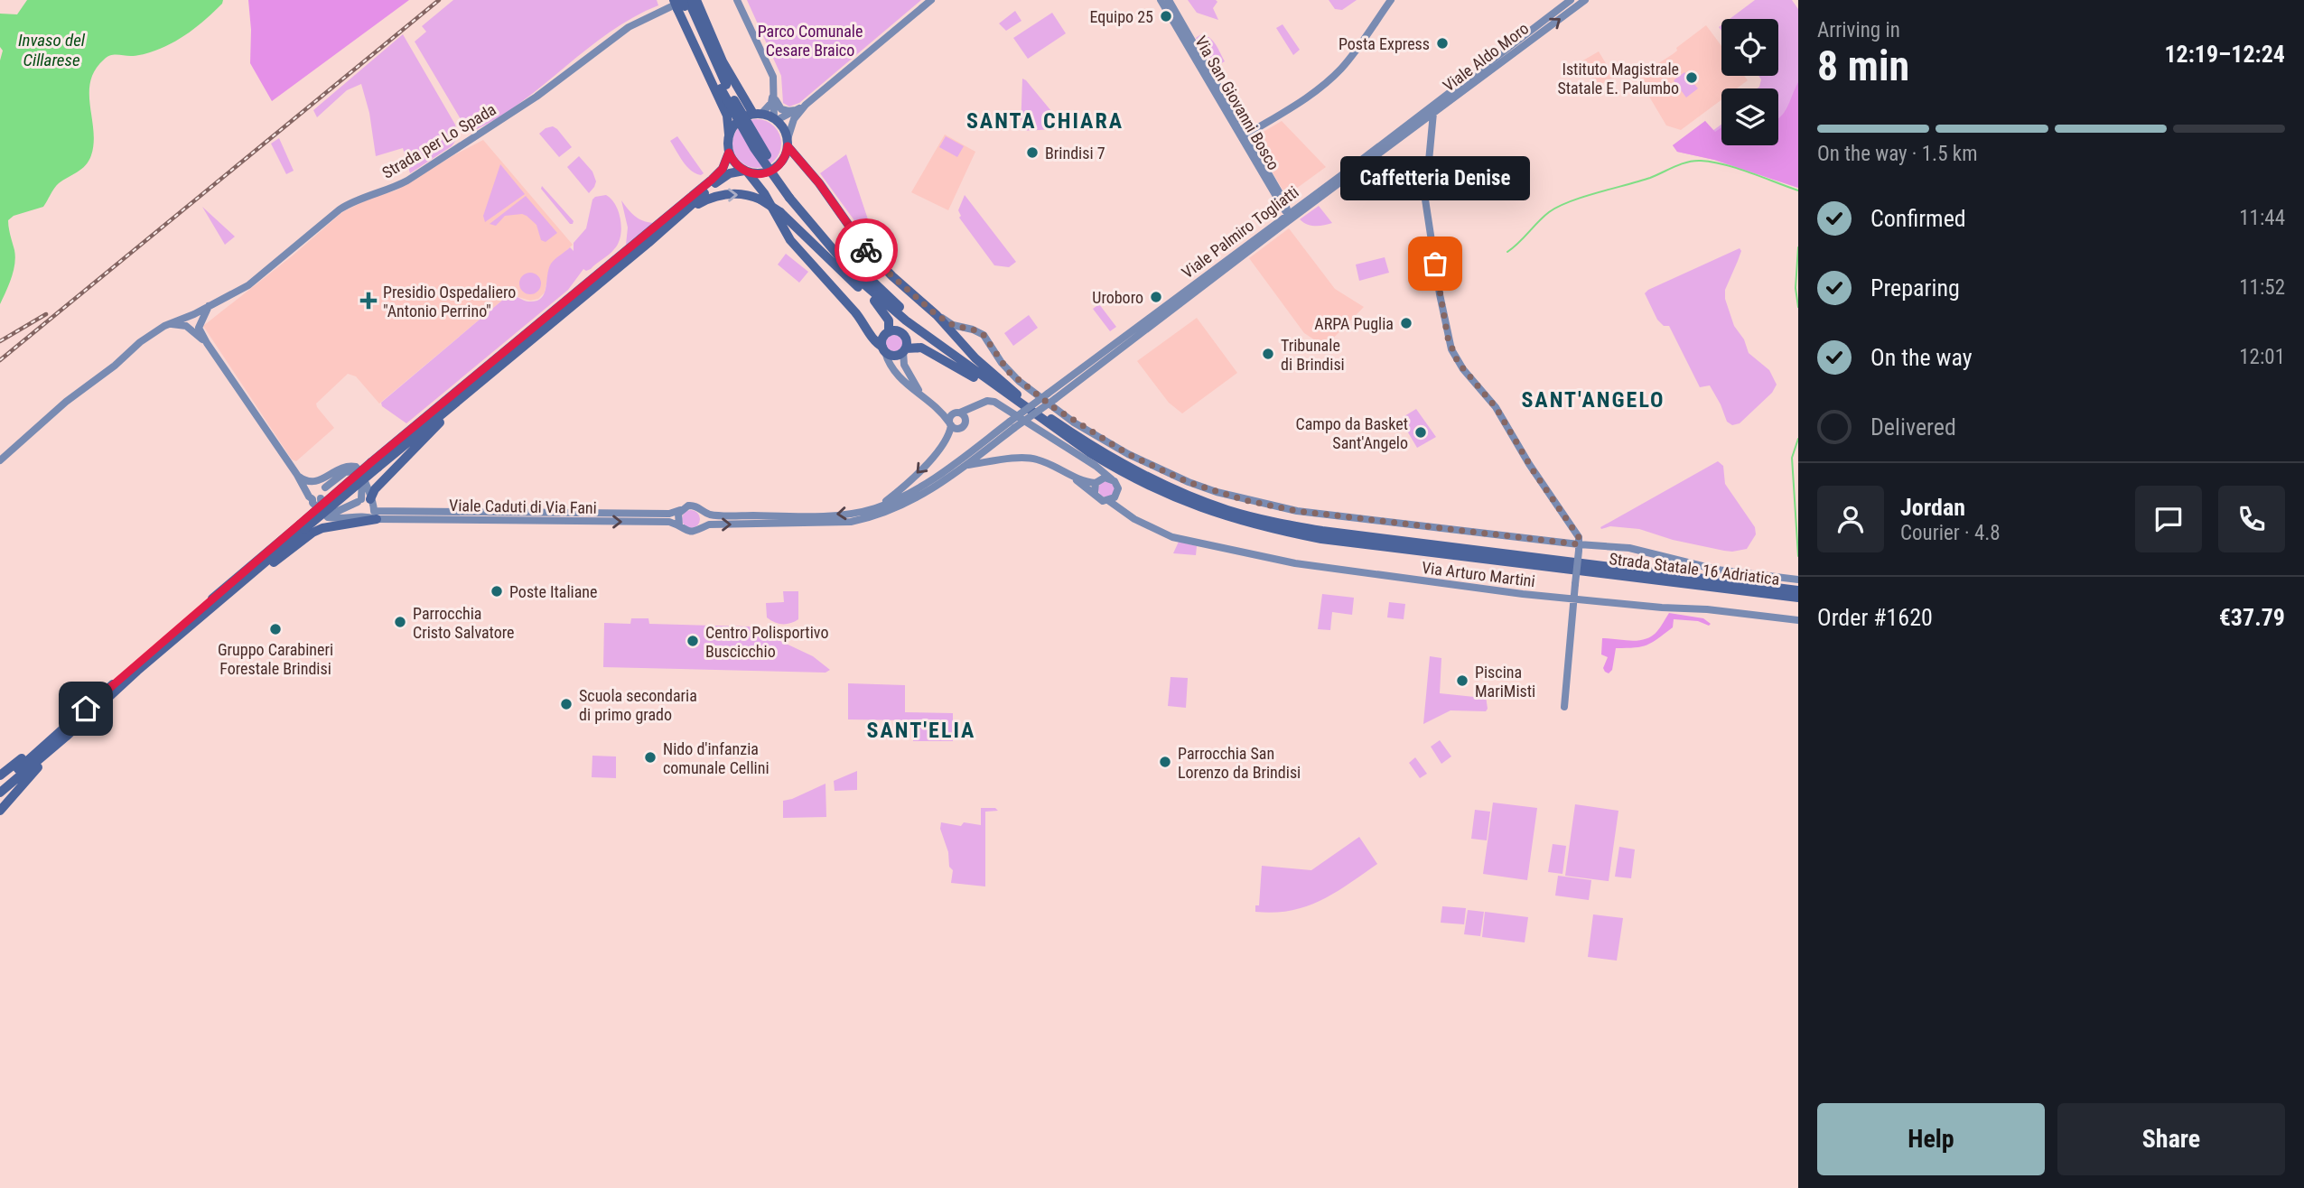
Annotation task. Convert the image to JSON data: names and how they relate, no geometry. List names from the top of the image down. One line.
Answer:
{"streets":{"highway":["Strada Statale 16 Adriatica"],"street":["Viale Aldo Moro","Via San Giovanni Bosco","Strada per Lo Spada","Viale Palmiro Togliatti","Viale Caduti di Via Fani","Via Arturo Martini"]},"crossings":[["Viale Aldo Moro","Viale Palmiro Togliatti"],["Via San Giovanni Bosco","Viale Palmiro Togliatti"],["Strada per Lo Spada","Strada Statale 16 Adriatica"],["Viale Palmiro Togliatti","Viale Caduti di Via Fani"]],"districts":["SANTA CHIARA","SANT'ANGELO","SANT'ELIA"],"water":["Invaso del Cillarese"],"parks":["Parco Comunale Cesare Braico"],"places":{"other":["Equipo 25","Posta Express","Istituto Magistrale Statale E. Palumbo","Brindisi 7","Caffetteria Denise","Uroboro","ARPA Puglia","Tribunale di Brindisi","Campo da Basket Sant'Angelo","Poste Italiane","Parrocchia Cristo Salvatore","Gruppo Carabineri Forestale Brindisi","Centro Polisportivo Buscicchio","Piscina MariMisti","Scuola secondaria di primo grado","Nido d'infanzia comunale Cellini","Parrocchia San Lorenzo da Brindisi"],"health":["Presidio Ospedaliero \"Antonio Perrino\""]},"page":{"heading":["8 min","Arriving in","12:19–12:24"],"panel":["Jordan","Courier · 4.8","Order #1620","€37.79"],"bar":"On the way · 1.5 km","bubble":"Caffetteria Denise","list":[["Confirmed","11:44"],["Preparing","11:52"],["On the way","12:01"],"Delivered"],"buttons":["Help","Share"]}}
